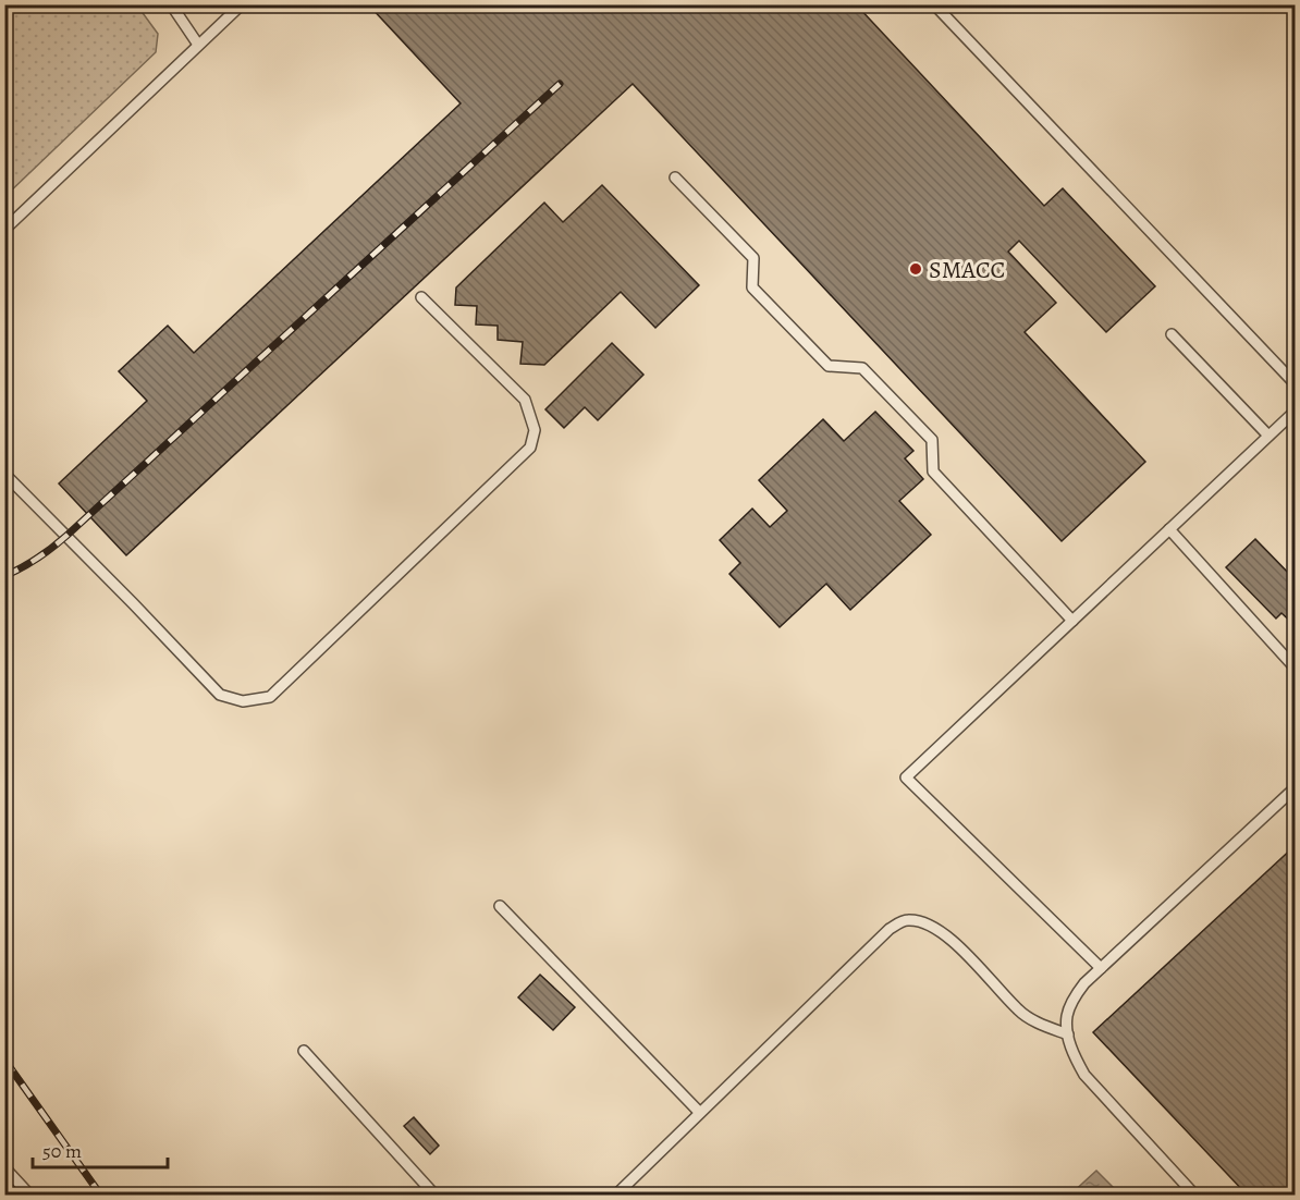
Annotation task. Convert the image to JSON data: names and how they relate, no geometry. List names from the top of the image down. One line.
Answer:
{"places":["SMACC"],"scale_bar":"50 m"}
